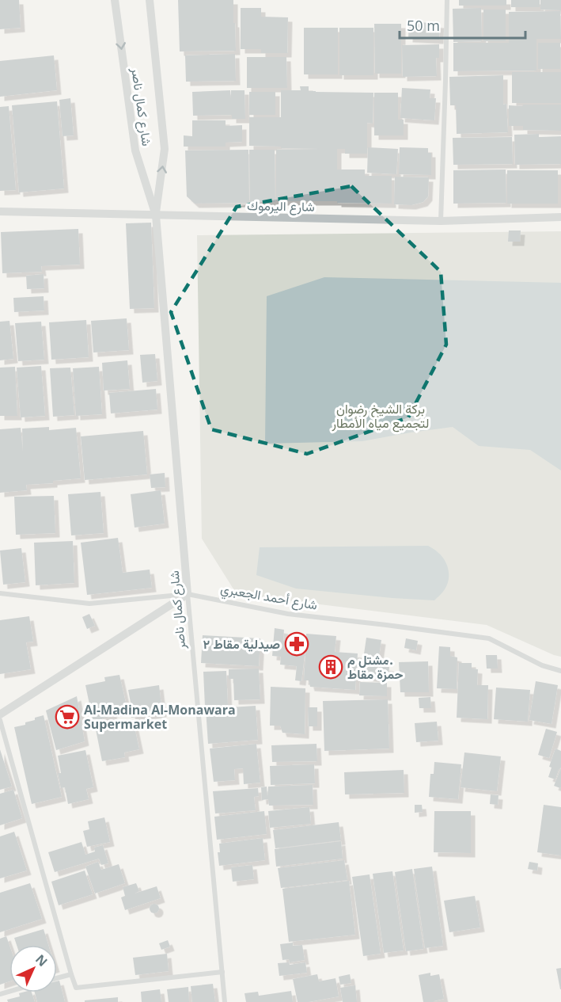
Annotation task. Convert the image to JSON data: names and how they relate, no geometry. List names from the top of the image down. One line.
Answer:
{"streets":{"street":["شارع كمال ناصر","شارع اليرموك","شارع أحمد الجعبري"]},"crossings":[["شارع كمال ناصر","شارع اليرموك"],["شارع كمال ناصر","شارع أحمد الجعبري"]],"parks":["بركة الشيخ رضوان لتجميع مياه الأمطار"],"places":{"pharmacy":["صيدلية مقاط ٢"],"building":["مشتل م. حمزة مقاط"],"supermarket":["Al-Madina Al-Monawara Supermarket"]},"scale_bar":"50 m","north":"top right"}
